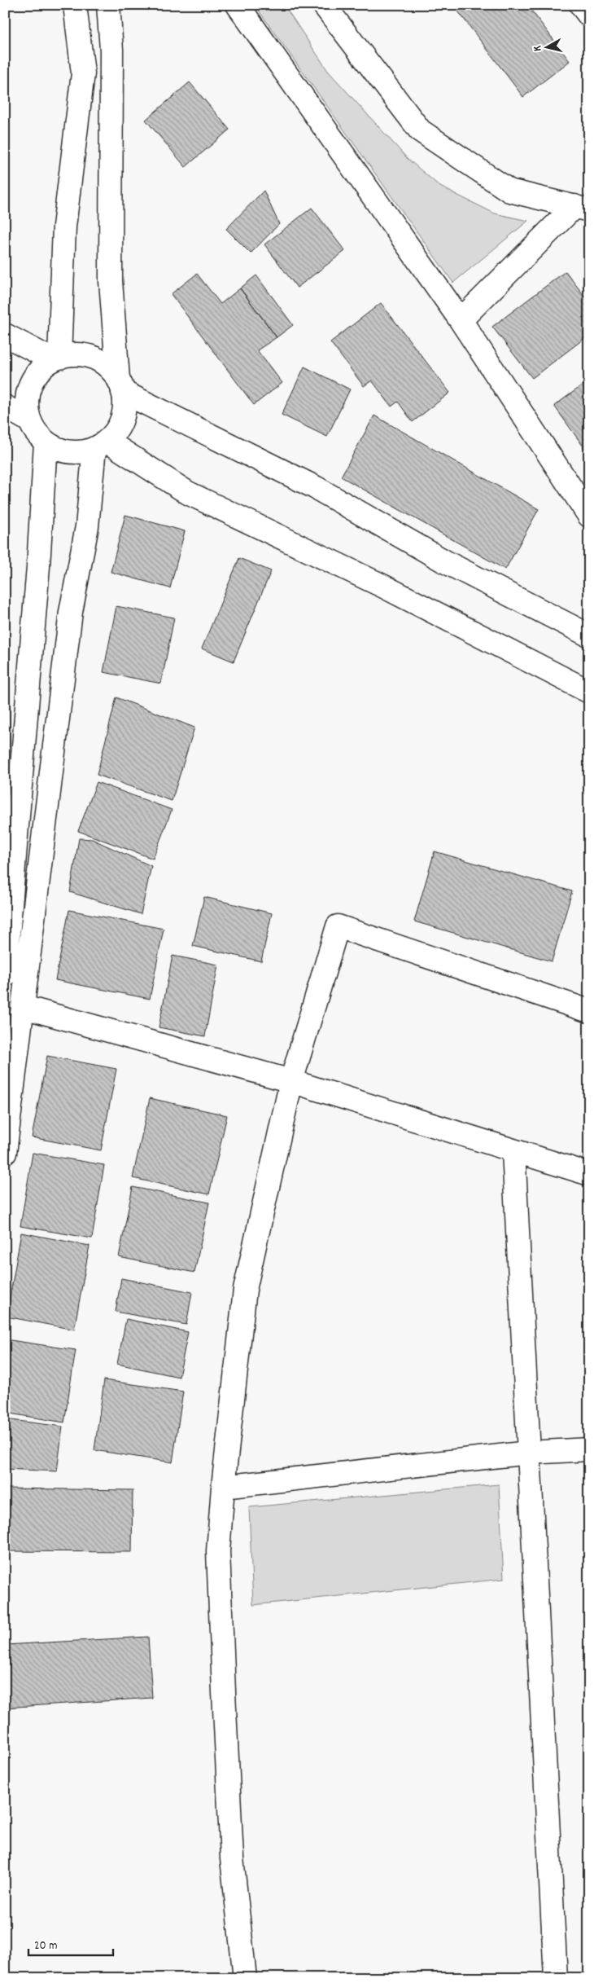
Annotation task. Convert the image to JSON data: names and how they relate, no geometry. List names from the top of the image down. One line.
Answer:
{"scale_bar":"20 m","north":"left"}
